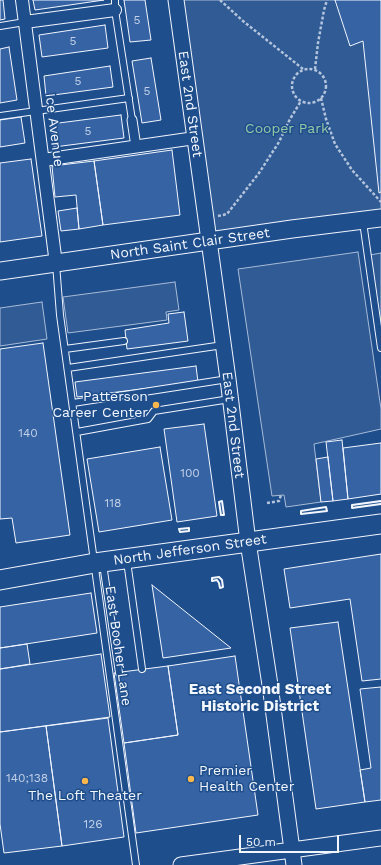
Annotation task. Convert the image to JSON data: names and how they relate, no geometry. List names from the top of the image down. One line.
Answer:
{"streets":{"main road":["North Saint Clair Street","North Jefferson Street"],"street":["East 2nd Street","Ice Avenue"],"lane":["East Booher Lane"]},"crossings":[["East 2nd Street","North Saint Clair Street"],["East 2nd Street","North Jefferson Street"],["Ice Avenue","North Saint Clair Street"],["Ice Avenue","East Booher Lane"],["North Saint Clair Street","East Booher Lane"],["North Jefferson Street","East Booher Lane"]],"districts":["East Second Street Historic District"],"parks":["Cooper Park"],"places":["Patterson Career Center","Premier Health Center","The Loft Theater"],"house_numbers":["5","5","5","5","5","140","100","118","140;138","126"],"scale_bar":"50 m"}
